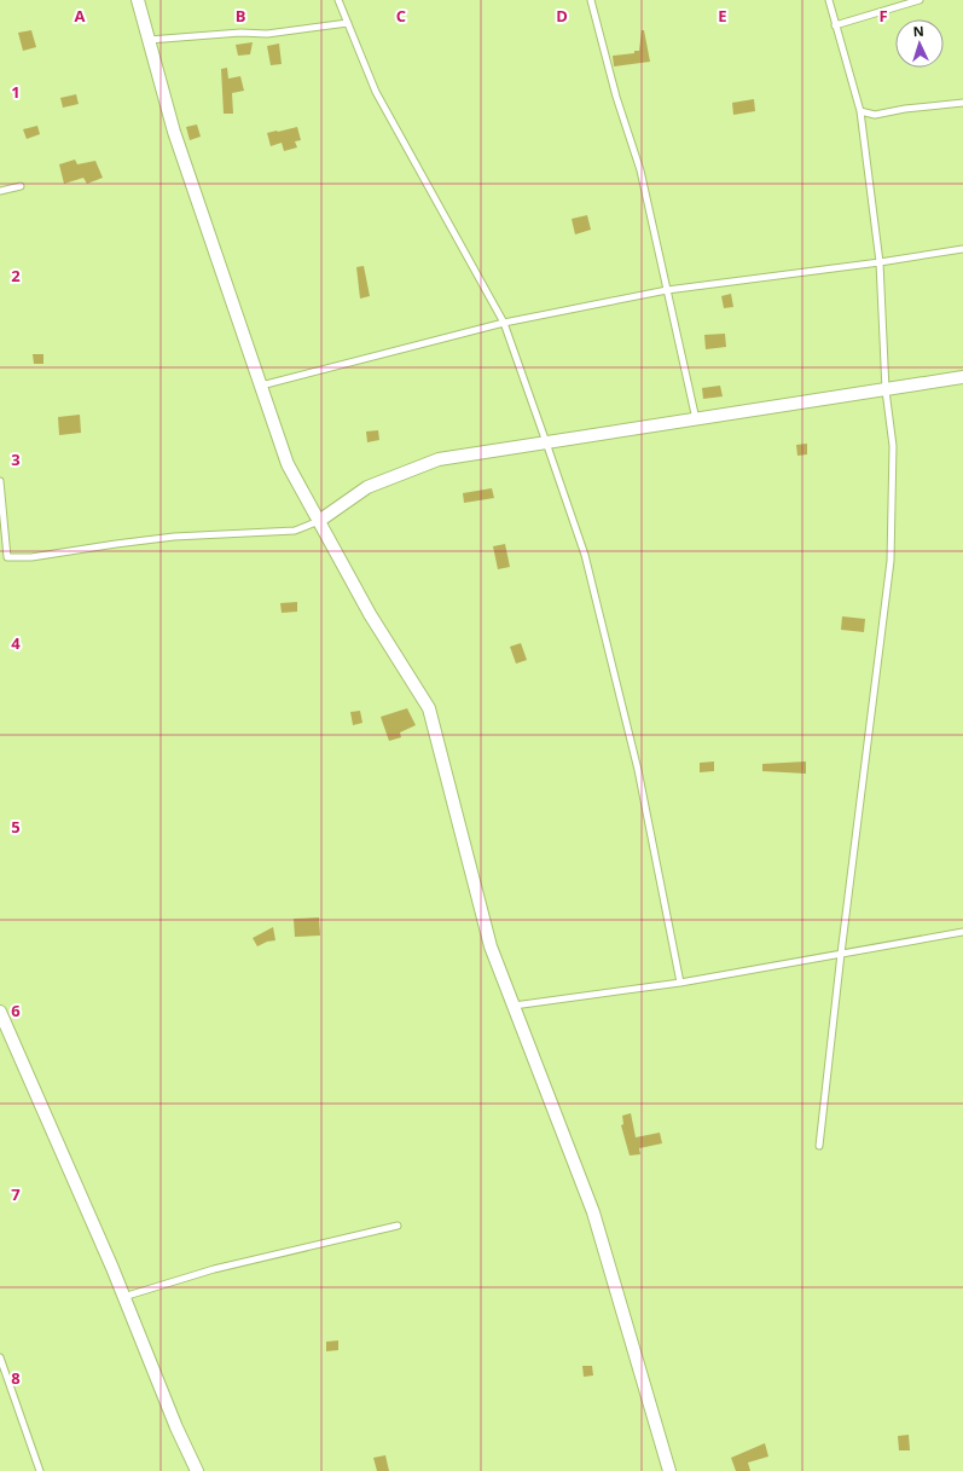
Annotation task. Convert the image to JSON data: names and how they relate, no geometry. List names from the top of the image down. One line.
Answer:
{"north":"top","grid":{"columns":["A","B","C","D","E","F"],"rows":["1","2","3","4","5","6","7","8"]}}
